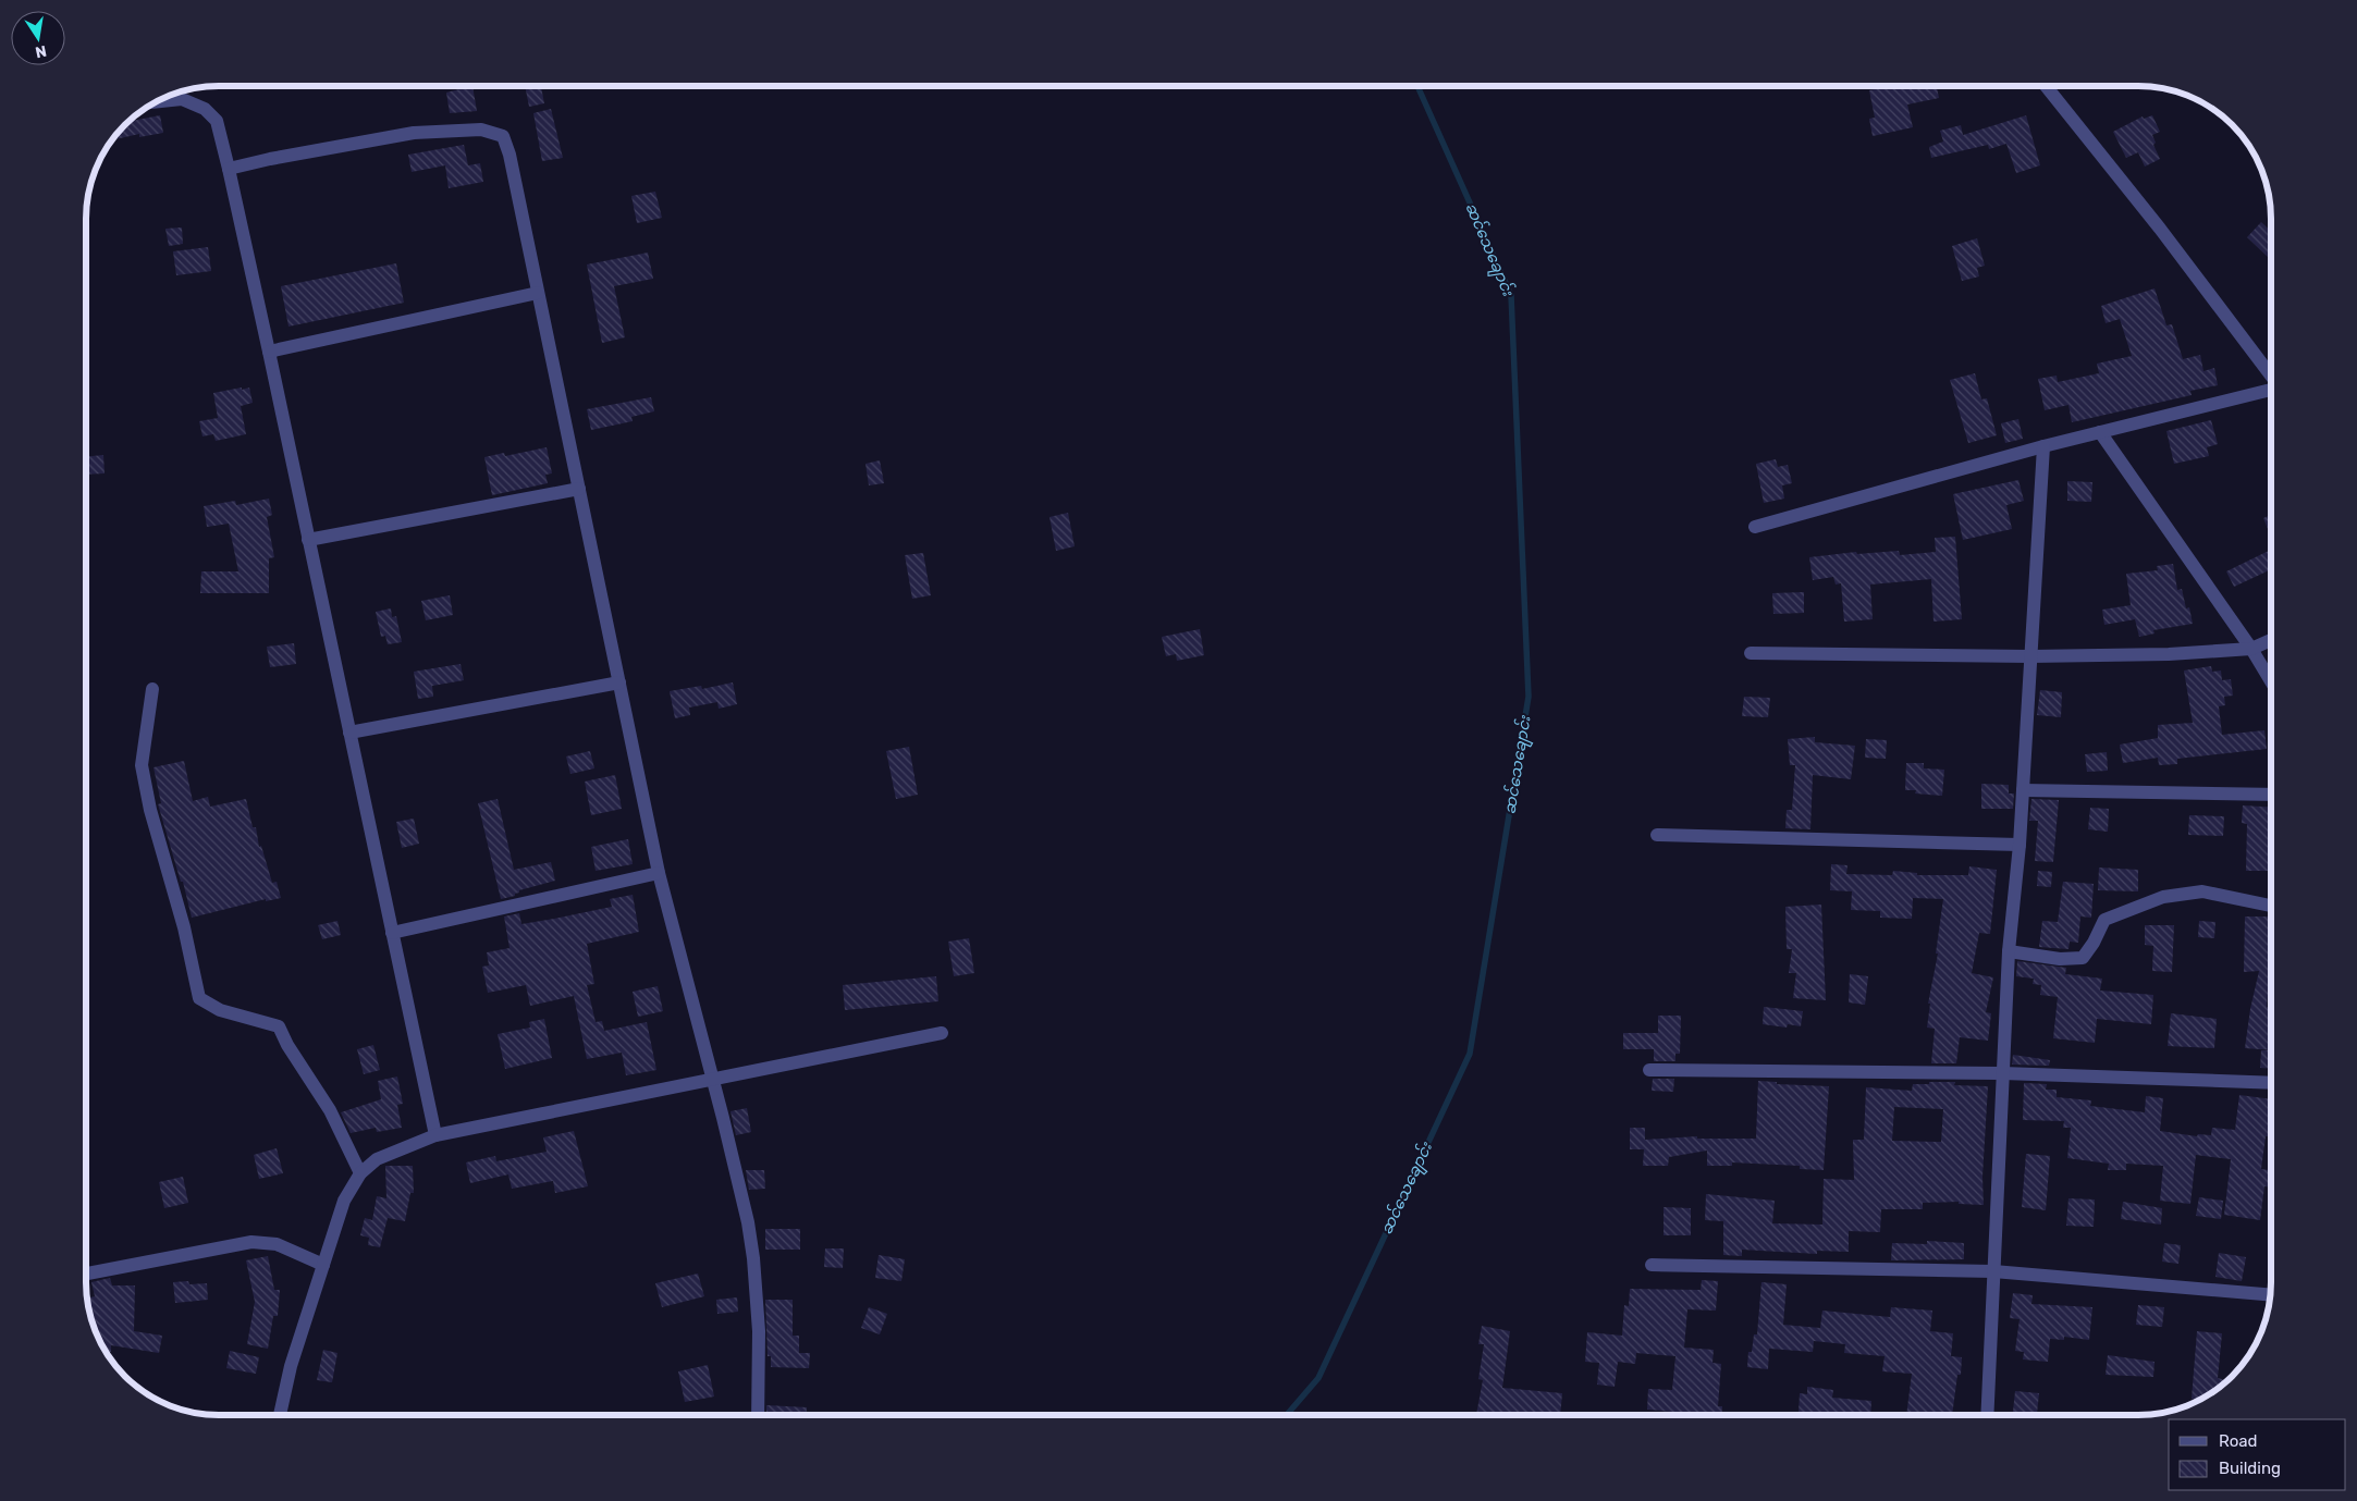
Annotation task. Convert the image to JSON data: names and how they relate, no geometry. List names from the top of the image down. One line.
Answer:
{"water":["ဆင်သေချောင်း"],"legend":["Road","Building"],"north":"bottom"}
